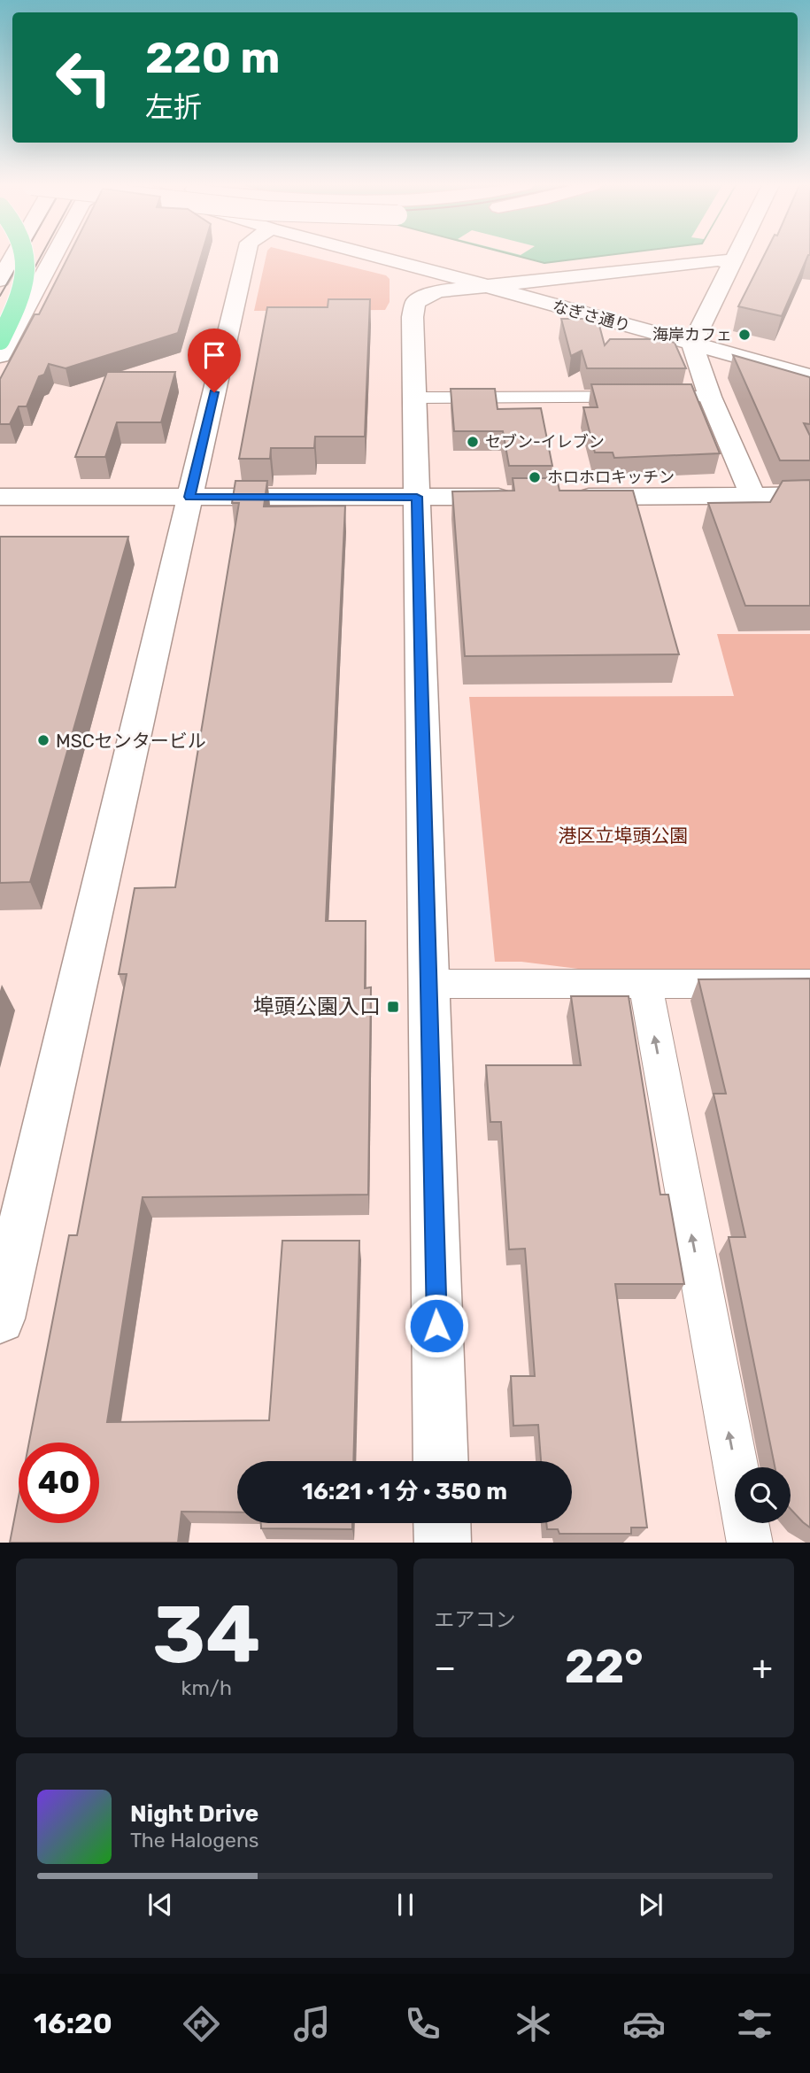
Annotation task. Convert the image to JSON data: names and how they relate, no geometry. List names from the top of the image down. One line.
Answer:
{"streets":{"street":["なぎさ通り"]},"parks":["港区立埠頭公園"],"places":{"other":["海岸カフェ","セブン-イレブン","ホロホロキッチン","MSCセンタービル"],"transit":["埠頭公園入口"]},"page":{"turn":["220 m","左折"],"limit":"40","trip":"16:21 · 1 分 · 350 m","tile":[["34","km/h"],"エアコン"],"heat":["−","22°","+"],"song":["Night Drive","The Halogens"],"tabs":"16:20"}}
